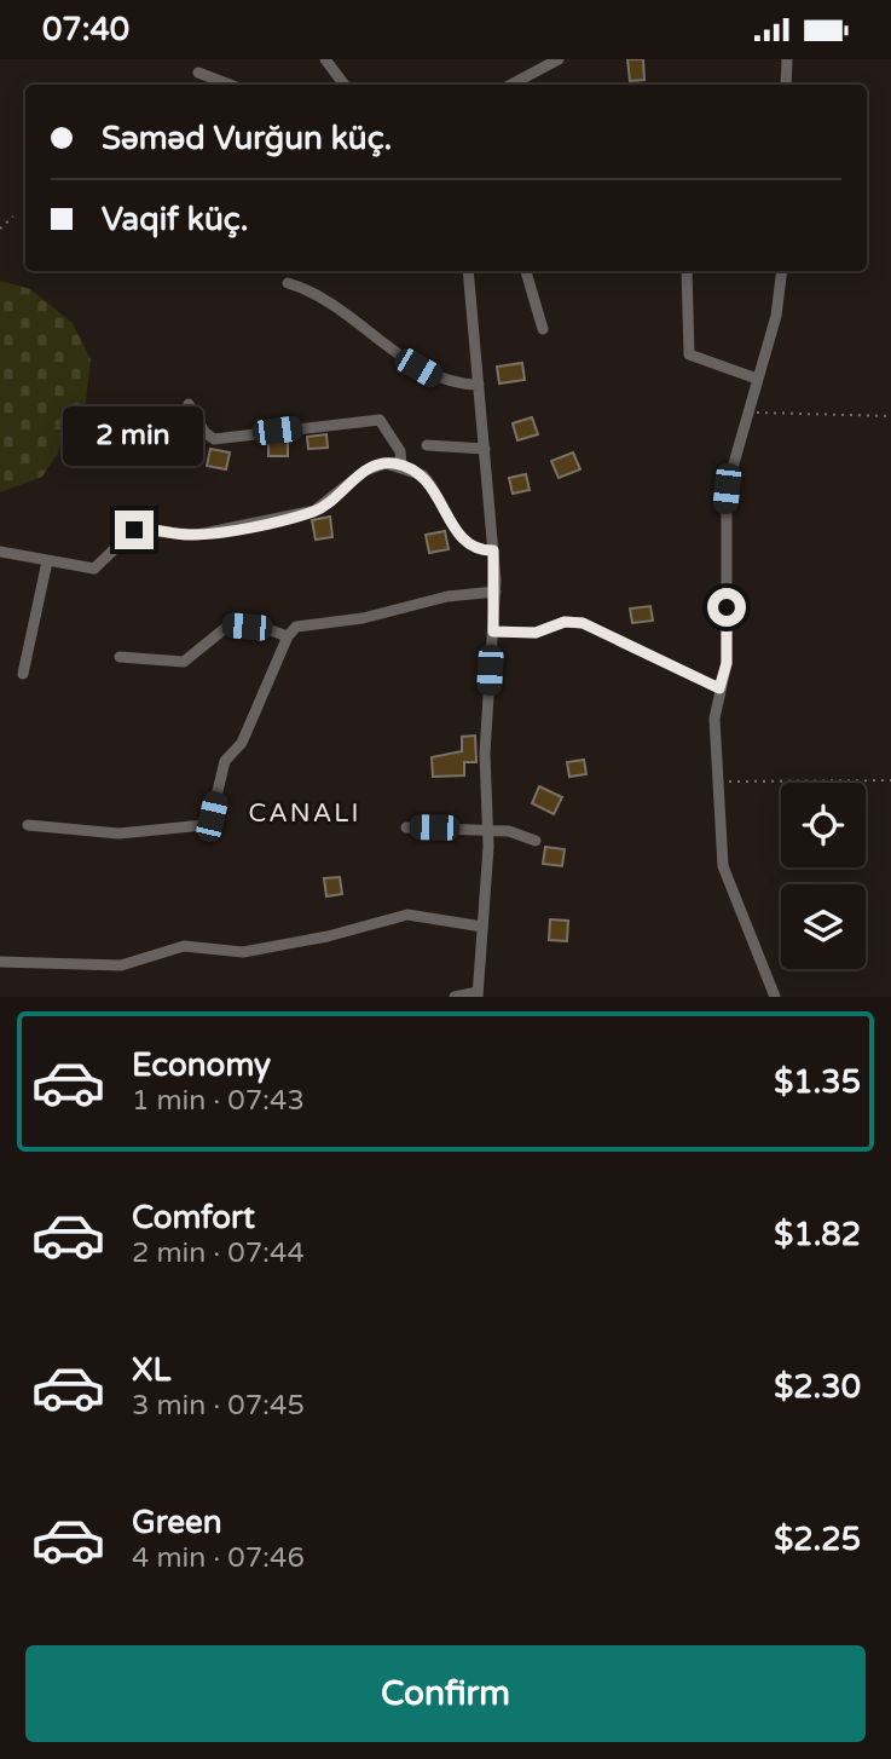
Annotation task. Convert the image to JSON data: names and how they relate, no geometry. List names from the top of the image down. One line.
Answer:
{"districts":["CANALI"],"page":{"status":"07:40","banner":["Səməd Vurğun küç.","Vaqif küç."],"bubble":"2 min","list":[{"name":"Economy","note":"1 min · 07:43","value":"$1.35"},{"name":"Comfort","note":"2 min · 07:44","value":"$1.82"},{"name":"XL","note":"3 min · 07:45","value":"$2.30"},{"name":"Green","note":"4 min · 07:46","value":"$2.25"}],"buttons":"Confirm"}}
